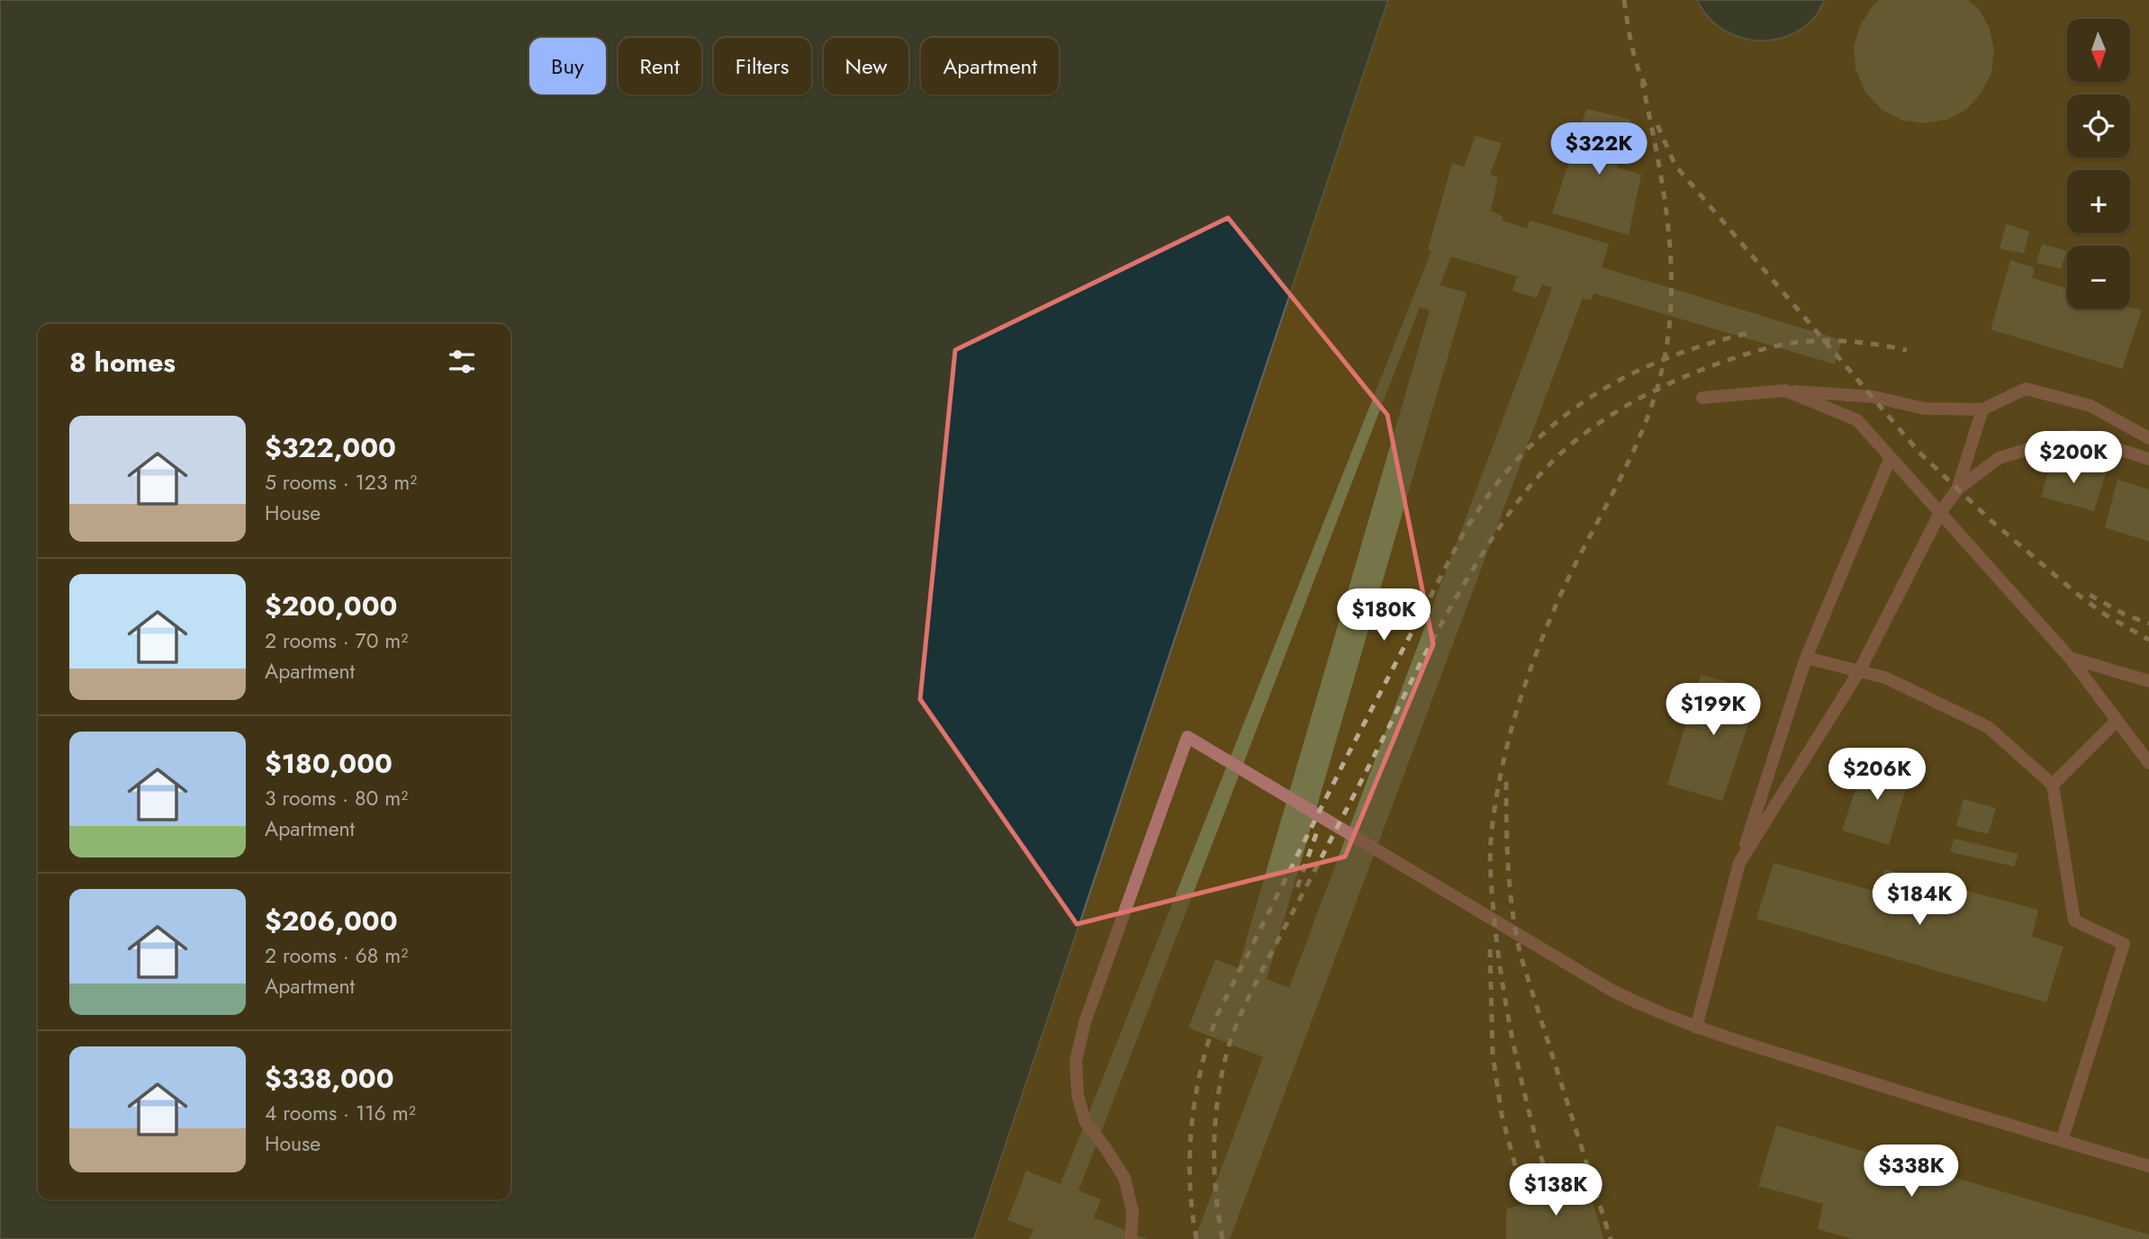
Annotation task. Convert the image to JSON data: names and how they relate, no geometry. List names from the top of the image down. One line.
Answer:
{"north":"bottom","page":{"map_buttons":["+","−"],"chip":["Buy","Rent","Filters","New","Apartment"],"price":["$322K","$200K","$180K","$199K","$206K","$184K","$338K","$138K"],"heading":"8 homes","list":[{"name":"$322,000","note":"5 rooms · 123 m² · House"},{"name":"$200,000","note":"2 rooms · 70 m² · Apartment"},{"name":"$180,000","note":"3 rooms · 80 m² · Apartment"},{"name":"$206,000","note":"2 rooms · 68 m² · Apartment"},{"name":"$338,000","note":"4 rooms · 116 m² · House"}]}}
